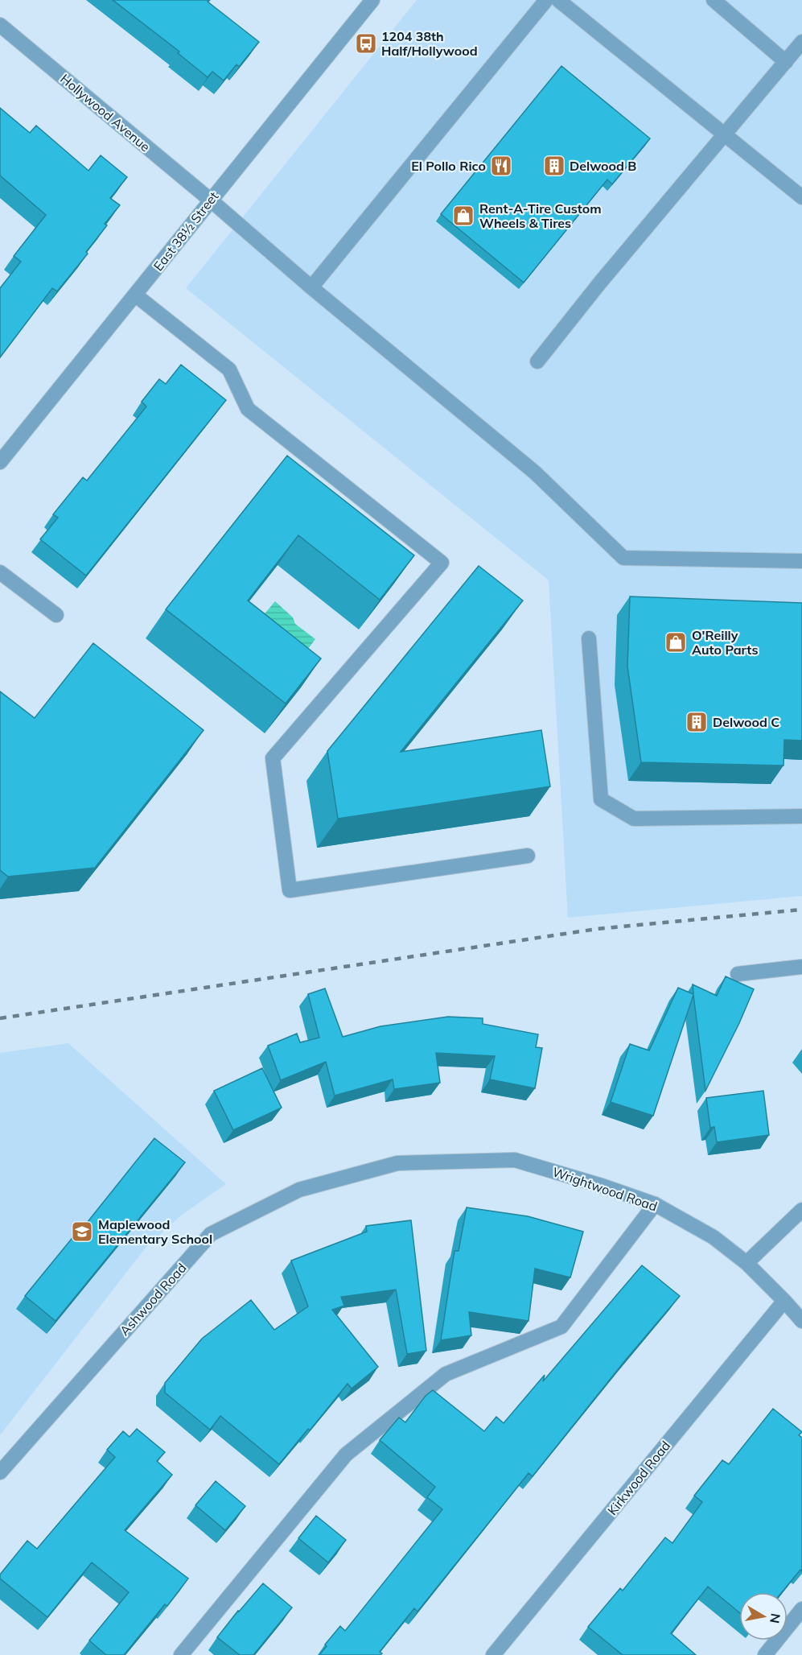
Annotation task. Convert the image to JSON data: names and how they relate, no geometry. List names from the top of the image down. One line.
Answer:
{"streets":{"street":["Hollywood Avenue","East 38½ Street","Wrightwood Road","Ashwood Road","Kirkwood Road"]},"crossings":[["Hollywood Avenue","East 38½ Street"],["Wrightwood Road","Ashwood Road"],["Wrightwood Road","Kirkwood Road"]],"places":{"bus stop":["1204 38th Half/Hollywood"],"restaurant":["El Pollo Rico"],"building":["Delwood B","Delwood C"],"shop":["Rent-A-Tire Custom Wheels & Tires","O'Reilly Auto Parts"],"school or university":["Maplewood Elementary School"]},"north":"right"}
